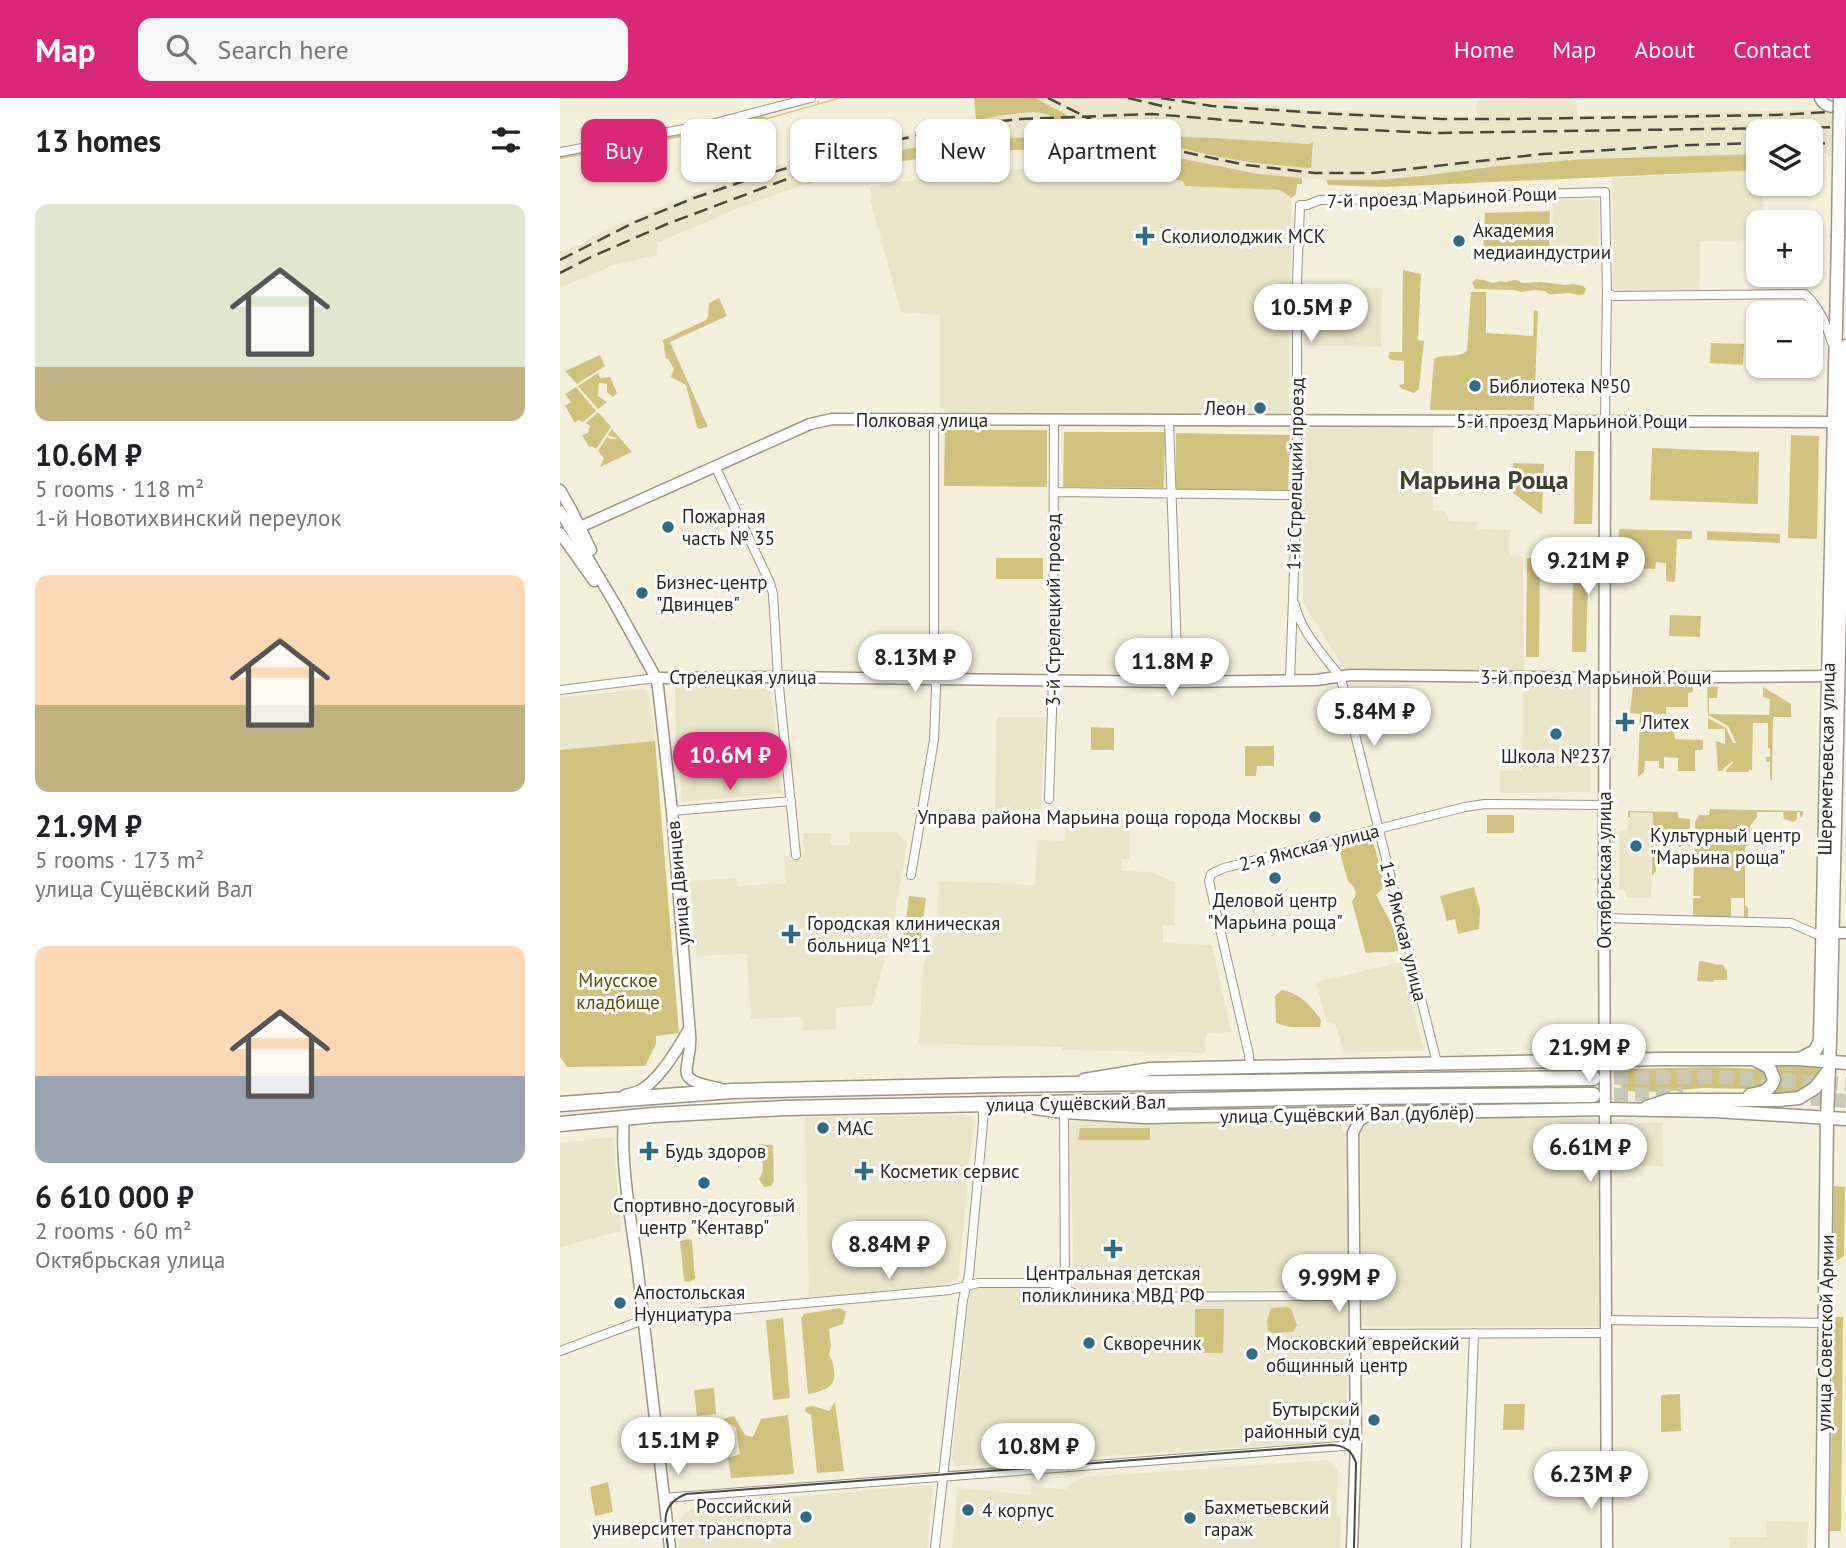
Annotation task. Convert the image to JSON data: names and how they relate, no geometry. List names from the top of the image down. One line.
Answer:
{"streets":{"main road":["Шереметьевская улица","улица Сущёвский Вал","улица Сущёвский Вал (дублёр)","улица Советской Армии"],"street":["7-й проезд Марьиной Рощи","Полковая улица","5-й проезд Марьиной Рощи","1-й Стрелецкий проезд","3-й Стрелецкий проезд","Стрелецкая улица","3-й проезд Марьиной Рощи","2-я Ямская улица","Октябрьская улица","улица Двинцев","1-я Ямская улица"]},"crossings":[["7-й проезд Марьиной Рощи","1-й Стрелецкий проезд"],["7-й проезд Марьиной Рощи","Октябрьская улица"],["Полковая улица","5-й проезд Марьиной Рощи"],["Полковая улица","1-й Стрелецкий проезд"],["Полковая улица","3-й Стрелецкий проезд"],["5-й проезд Марьиной Рощи","1-й Стрелецкий проезд"],["5-й проезд Марьиной Рощи","Шереметьевская улица"],["5-й проезд Марьиной Рощи","Октябрьская улица"],["1-й Стрелецкий проезд","3-й проезд Марьиной Рощи"],["1-й Стрелецкий проезд","1-я Ямская улица"],["3-й Стрелецкий проезд","Стрелецкая улица"],["3-й Стрелецкий проезд","3-й проезд Марьиной Рощи"],["Стрелецкая улица","3-й проезд Марьиной Рощи"],["Стрелецкая улица","улица Двинцев"],["3-й проезд Марьиной Рощи","Шереметьевская улица"],["3-й проезд Марьиной Рощи","Октябрьская улица"],["3-й проезд Марьиной Рощи","1-я Ямская улица"],["Шереметьевская улица","улица Советской Армии"],["2-я Ямская улица","Октябрьская улица"],["2-я Ямская улица","1-я Ямская улица"],["Октябрьская улица","улица Сущёвский Вал (дублёр)"],["улица Двинцев","улица Сущёвский Вал"],["улица Сущёвский Вал","улица Сущёвский Вал (дублёр)"],["улица Сущёвский Вал (дублёр)","улица Советской Армии"]],"districts":["Марьина Роща"],"parks":["Миусское кладбище"],"places":{"health":["Сколиолоджик МСК","Литех","Городская клиническая больница №11","Будь здоров","Косметик сервис","Центральная детская поликлиника МВД РФ"],"other":["Академия медиаиндустрии","Библиотека №50","Леон","Пожарная часть № 35","Бизнес-центр \"Двинцев\"","Школа №237","Управа района Марьина роща города Москвы","Культурный центр \"Марьина роща\"","Деловой центр \"Марьина роща\"","MAC","Спортивно-досуговый центр \"Кентавр\"","Апостольская Нунциатура","Скворечник","Московский еврейский общинный центр","Бутырский районный суд","4 корпус","Российский университет транспорта","Бахметьевский гараж"]},"page":{"header":"Map","search":"Search here","nav":["Home","Map","About","Contact"],"heading":"13 homes","map_buttons":["+","−"],"chip":["Buy","Rent","Filters","New","Apartment"],"list":[{"name":"10.6M ₽","note":"5 rooms · 118 m² · 1-й Новотихвинский переулок"},{"name":"21.9M ₽","note":"5 rooms · 173 m² · улица Сущёвский Вал"},{"name":"6 610 000 ₽","note":"2 rooms · 60 m² · Октябрьская улица"}],"price":["10.5M ₽","9.21M ₽","8.13M ₽","11.8M ₽","5.84M ₽","10.6M ₽","21.9M ₽","6.61M ₽","8.84M ₽","9.99M ₽","15.1M ₽","10.8M ₽","6.23M ₽"]}}
